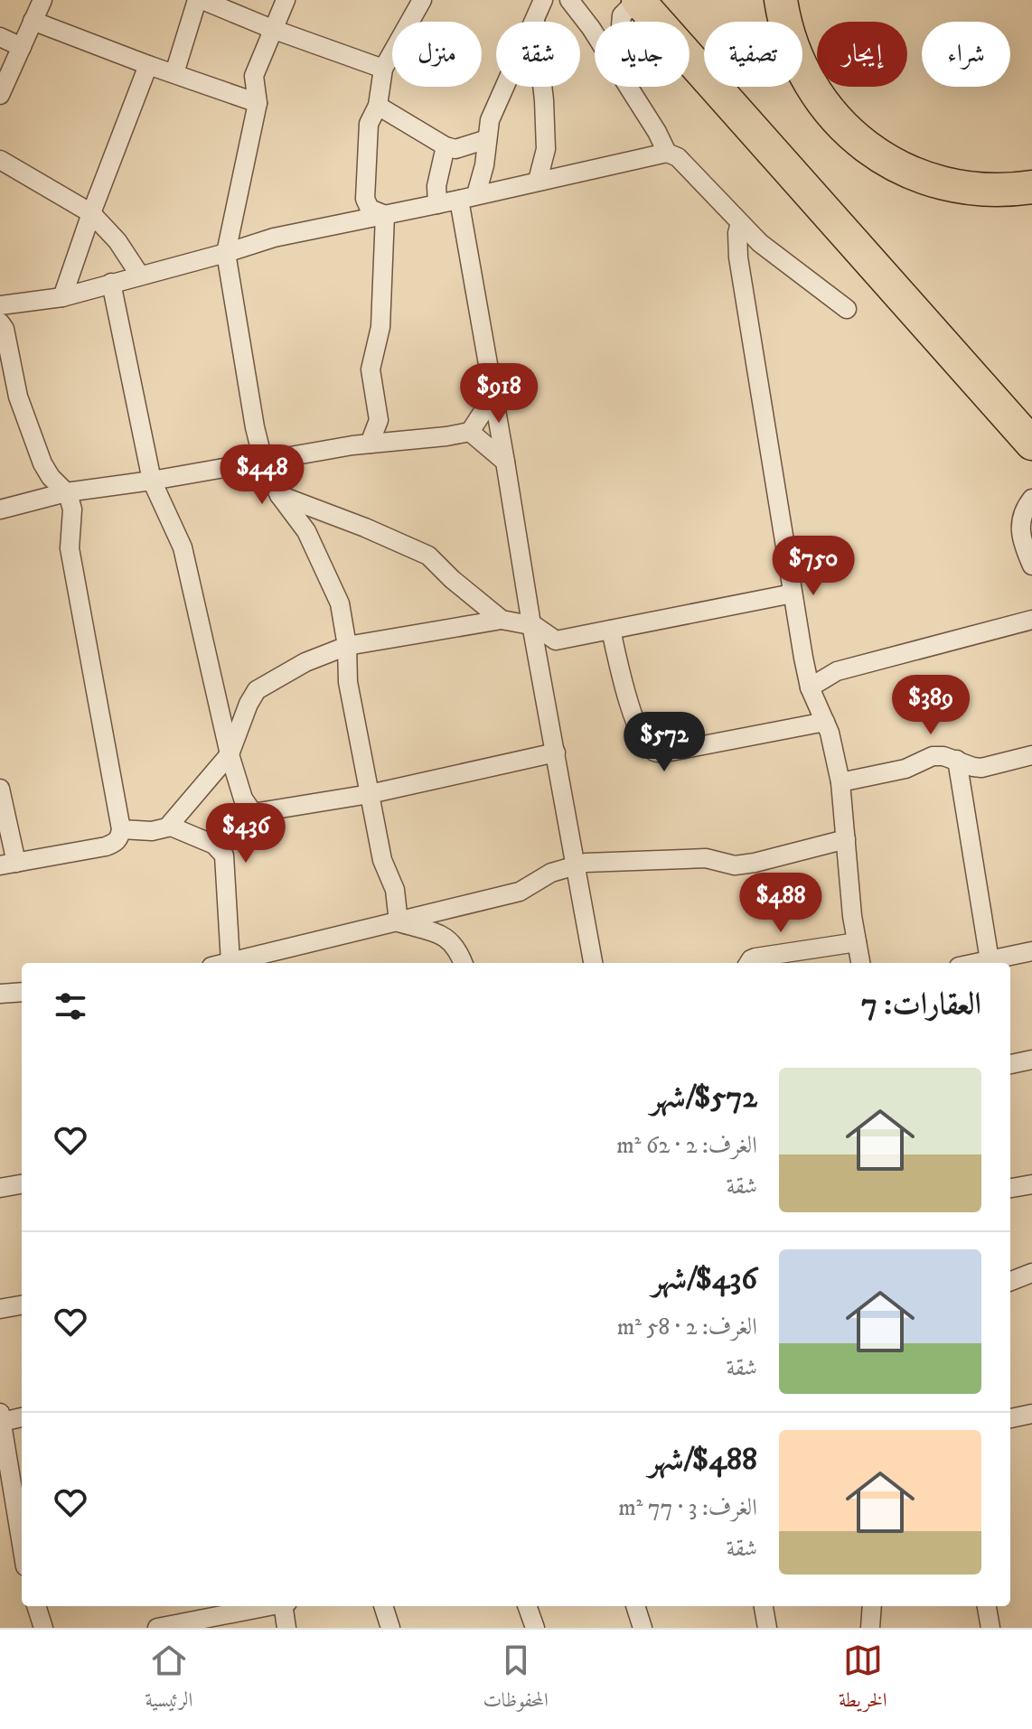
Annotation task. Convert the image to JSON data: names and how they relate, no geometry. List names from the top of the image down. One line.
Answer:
{"page":{"chip":["شراء","إيجار","تصفية","جديد","شقة","منزل"],"price":["$918","$448","$750","$389","$572","$436","$488"],"heading":"العقارات: 7","list":[{"name":"$572/شهر","note":"الغرف: 2 · 62 m² · شقة"},{"name":"$436/شهر","note":"الغرف: 2 · 58 m² · شقة"},{"name":"$488/شهر","note":"الغرف: 3 · 77 m² · شقة"}],"tabs":["الخريطة","المحفوظات","الرئيسية"]}}
